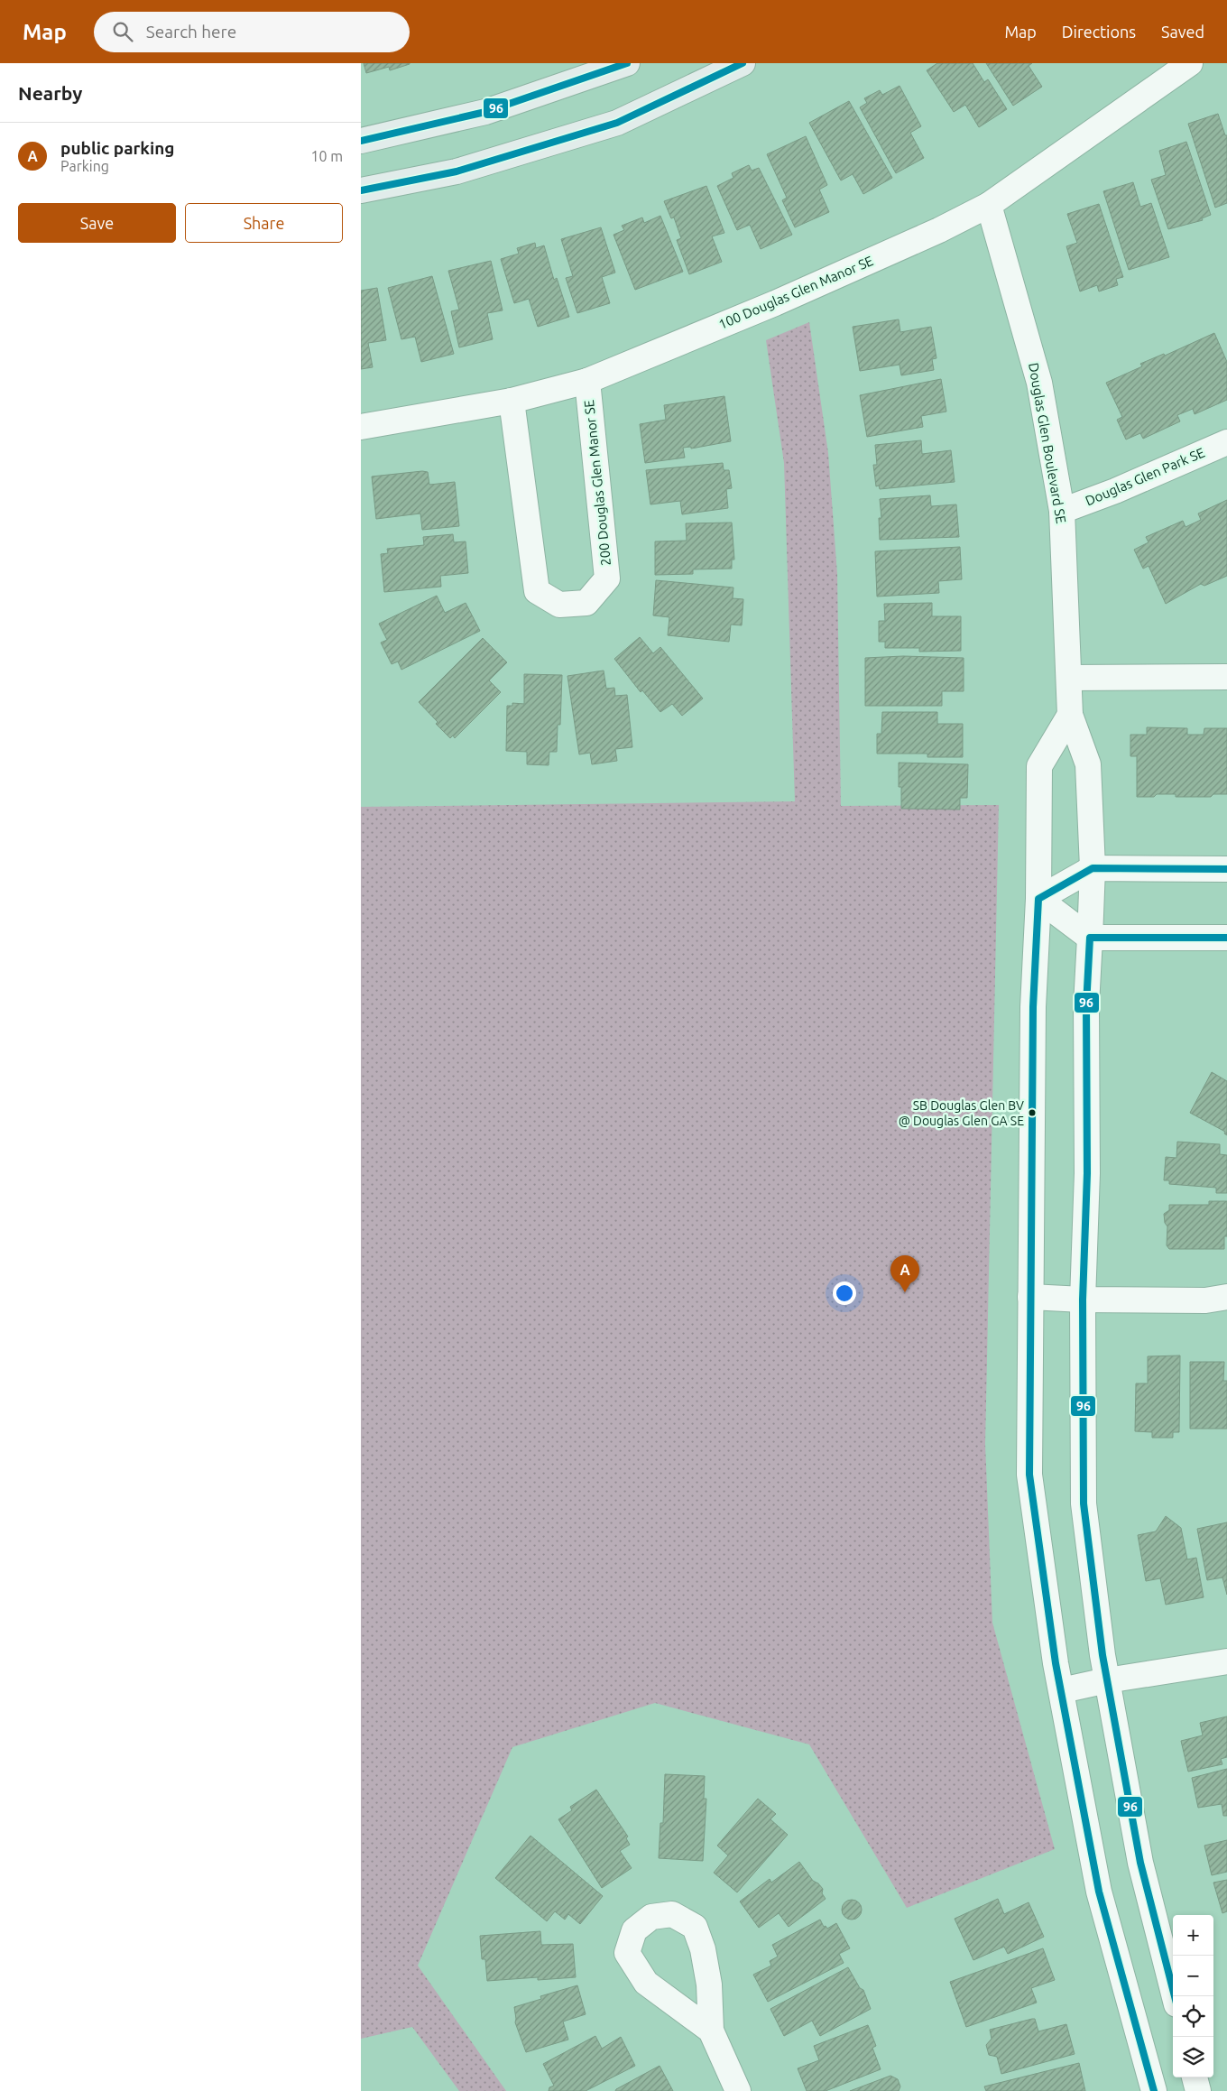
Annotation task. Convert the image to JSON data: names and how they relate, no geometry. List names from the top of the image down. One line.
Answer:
{"streets":{"street":["100 Douglas Glen Manor SE","Douglas Glen Boulevard SE","Douglas Glen Park SE","200 Douglas Glen Manor SE"]},"crossings":[["100 Douglas Glen Manor SE","Douglas Glen Boulevard SE"],["100 Douglas Glen Manor SE","200 Douglas Glen Manor SE"],["Douglas Glen Boulevard SE","Douglas Glen Park SE"]],"places":["SB Douglas Glen BV @ Douglas Glen GA SE"],"lines":["transit line 96"],"page":{"header":"Map","search":"Search here","nav":["Map","Directions","Saved"],"heading":"Nearby","list":[{"mark":"A","name":"public parking","note":"Parking","value":"10 m"}],"buttons":["Save","Share"],"pins":"A","map_buttons":["+","−"]}}
